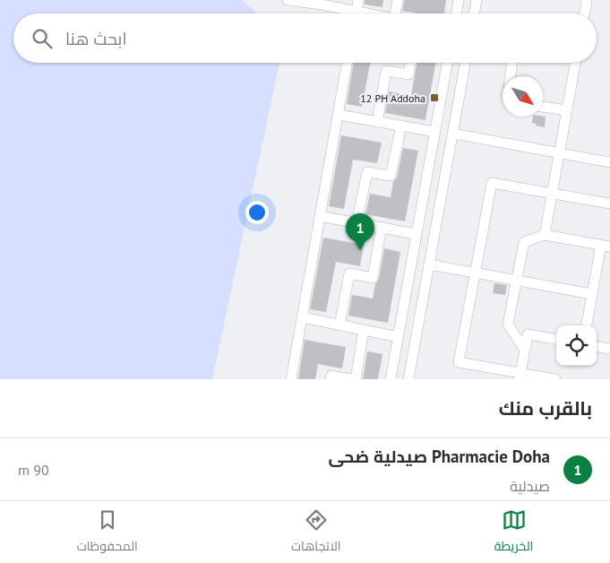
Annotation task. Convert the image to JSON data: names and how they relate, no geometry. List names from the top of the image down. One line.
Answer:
{"places":{"transit":["12 PH Addoha"]},"north":"bottom right","page":{"search":"ابحث هنا","pins":"1","heading":"بالقرب منك","list":[{"mark":"1","name":"Pharmacie Doha صيدلية ضحى","note":"صيدلية","value":"90 m"}],"nav":["الخريطة","الاتجاهات","المحفوظات"]}}
